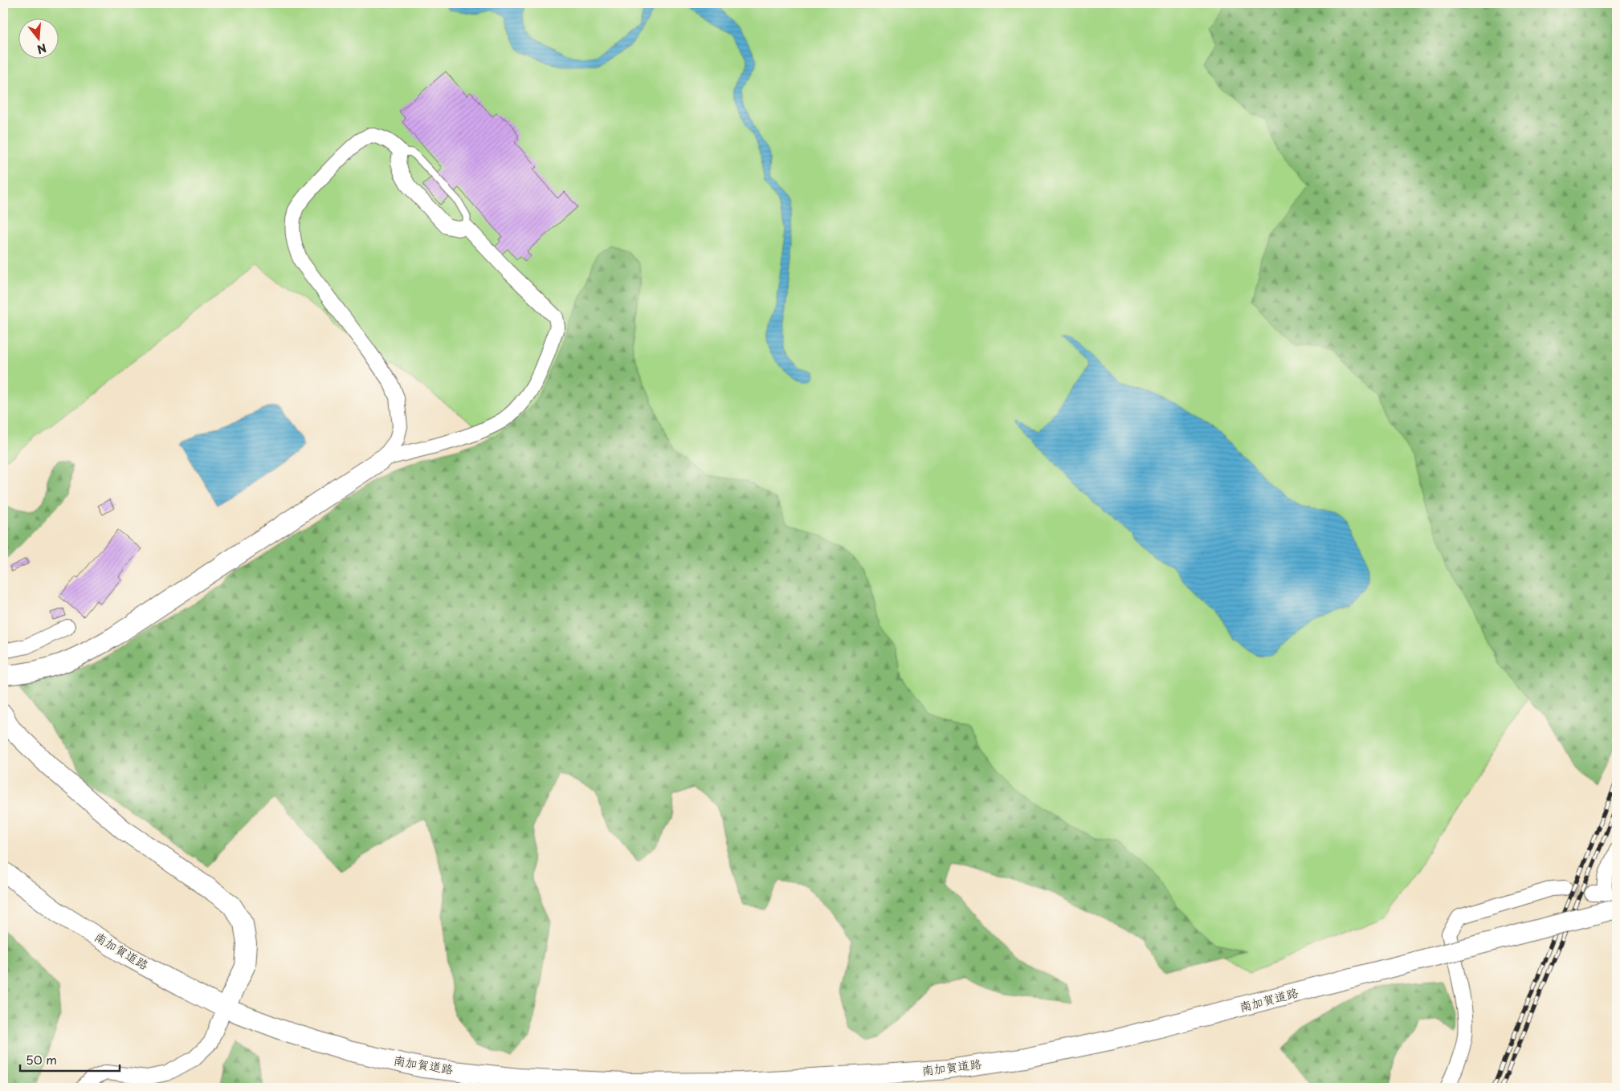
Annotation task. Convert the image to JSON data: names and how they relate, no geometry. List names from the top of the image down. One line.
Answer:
{"streets":{"main road":["南加賀道路"]},"scale_bar":"50 m","north":"bottom"}
